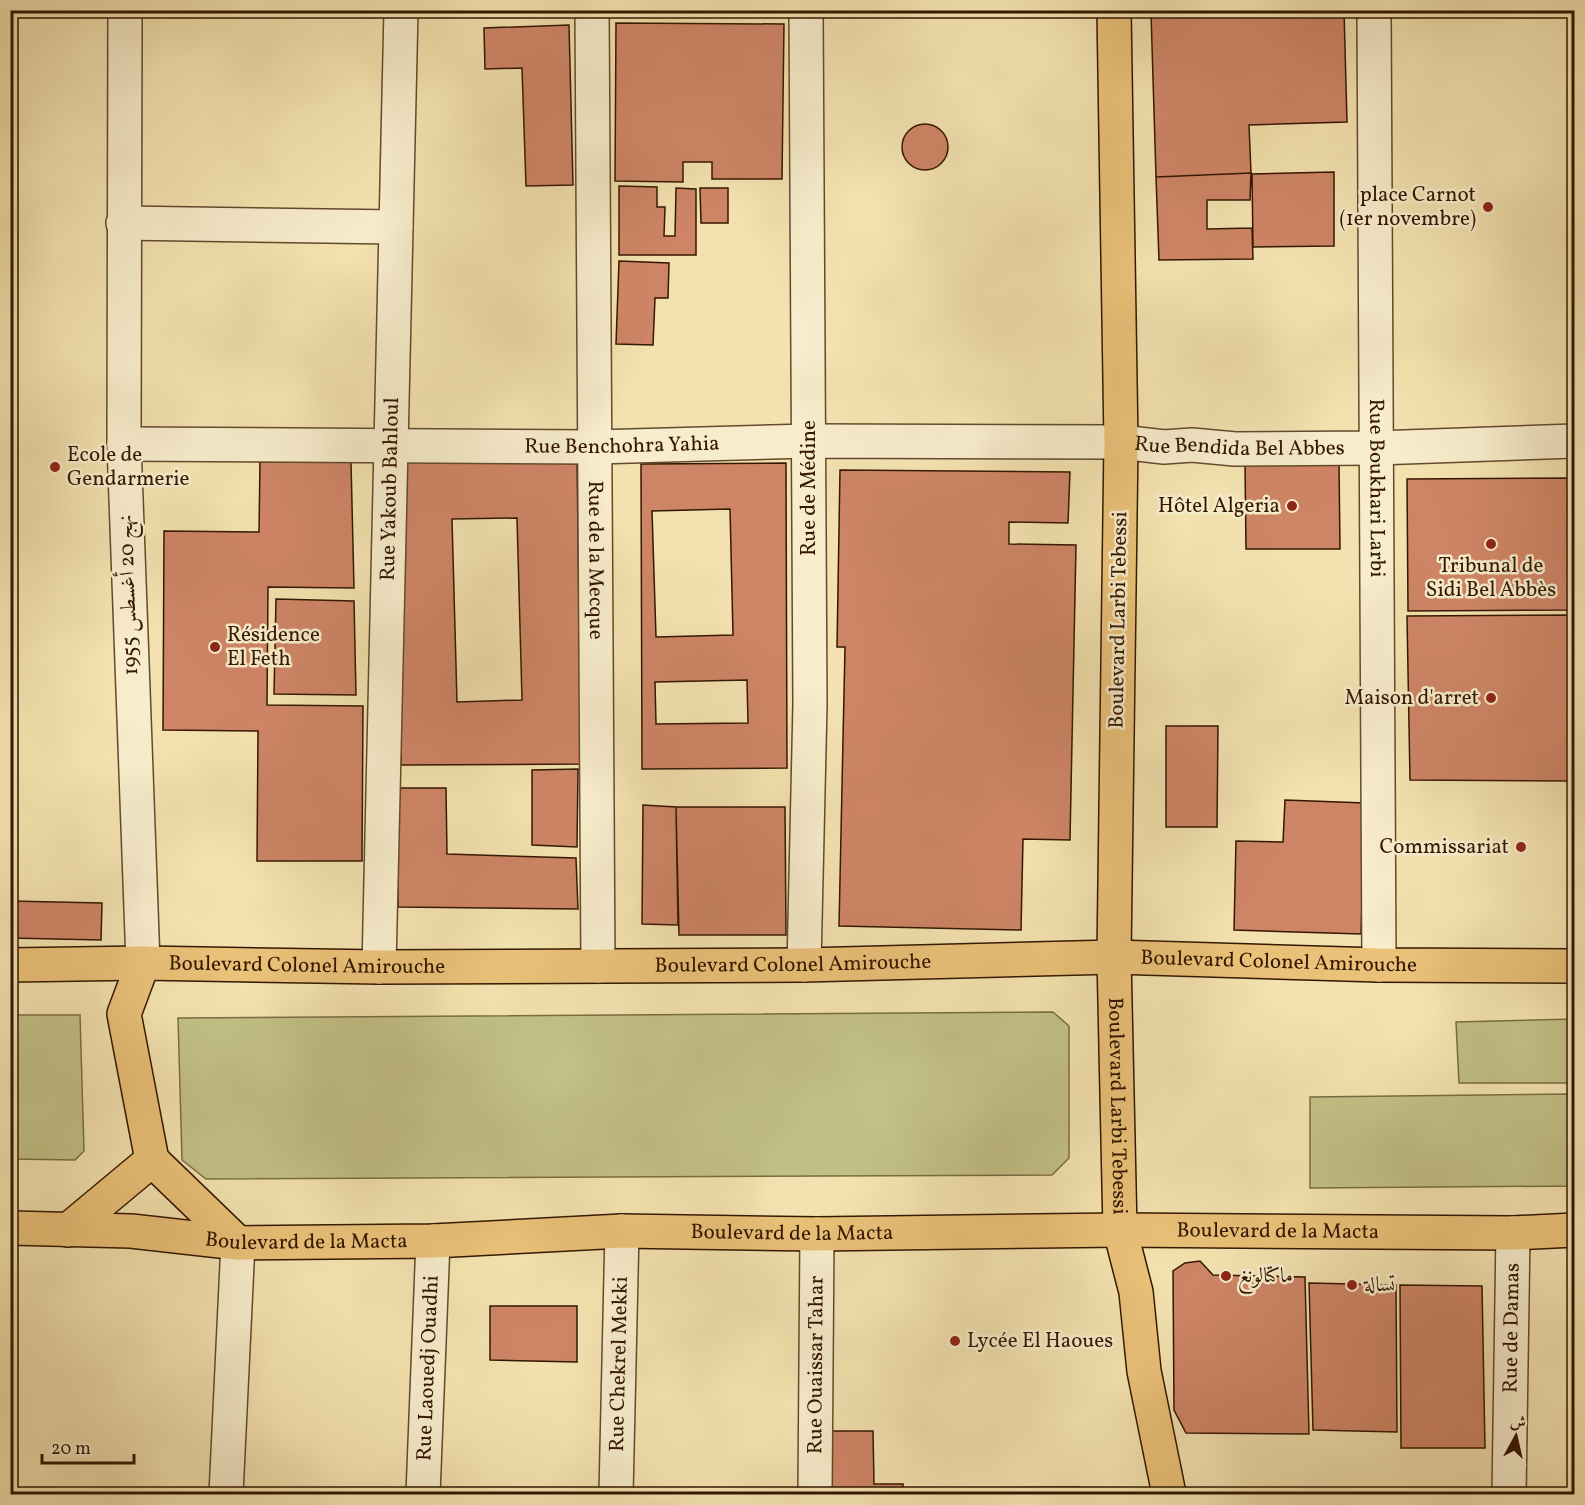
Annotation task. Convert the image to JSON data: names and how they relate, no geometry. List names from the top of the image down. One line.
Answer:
{"streets":{"main road":["Boulevard Larbi Tebessi","Boulevard Colonel Amirouche","Boulevard de la Macta"],"street":["Rue Benchohra Yahia","Rue Bendida Bel Abbes","Rue de Médine","Rue Boukhari Larbi","Rue Yakoub Bahloul","Rue de la Mecque","نهج 20 أغسطس 1955","Rue de Damas","Rue Chekrel Mekki","Rue Ouaissar Tahar","Rue Laouedj Ouadhi"]},"crossings":[["Rue Benchohra Yahia","Rue Bendida Bel Abbes"],["Rue Benchohra Yahia","Rue de Médine"],["Rue Benchohra Yahia","Rue Yakoub Bahloul"],["Rue Benchohra Yahia","Rue de la Mecque"],["Rue Benchohra Yahia","نهج 20 أغسطس 1955"],["Rue Benchohra Yahia","Boulevard Larbi Tebessi"],["Rue Bendida Bel Abbes","Rue Boukhari Larbi"],["Rue Bendida Bel Abbes","Boulevard Larbi Tebessi"],["Rue de Médine","Boulevard Colonel Amirouche"],["Rue Boukhari Larbi","Boulevard Colonel Amirouche"],["Rue Yakoub Bahloul","Boulevard Colonel Amirouche"],["Rue de la Mecque","Boulevard Colonel Amirouche"],["نهج 20 أغسطس 1955","Boulevard Colonel Amirouche"],["Boulevard Larbi Tebessi","Boulevard Colonel Amirouche"],["Boulevard Larbi Tebessi","Boulevard de la Macta"],["Boulevard de la Macta","Rue de Damas"],["Boulevard de la Macta","Rue Chekrel Mekki"],["Boulevard de la Macta","Rue Ouaissar Tahar"],["Boulevard de la Macta","Rue Laouedj Ouadhi"]],"places":["place Carnot (1er novembre)","Ecole de Gendarmerie","Hôtel Algeria","Tribunal de Sidi Bel Abbès","Résidence El Feth","Maison d'arret","Commissariat","ماكتالونغ","تسالة","Lycée El Haoues"],"scale_bar":"20 m","north":"top"}
